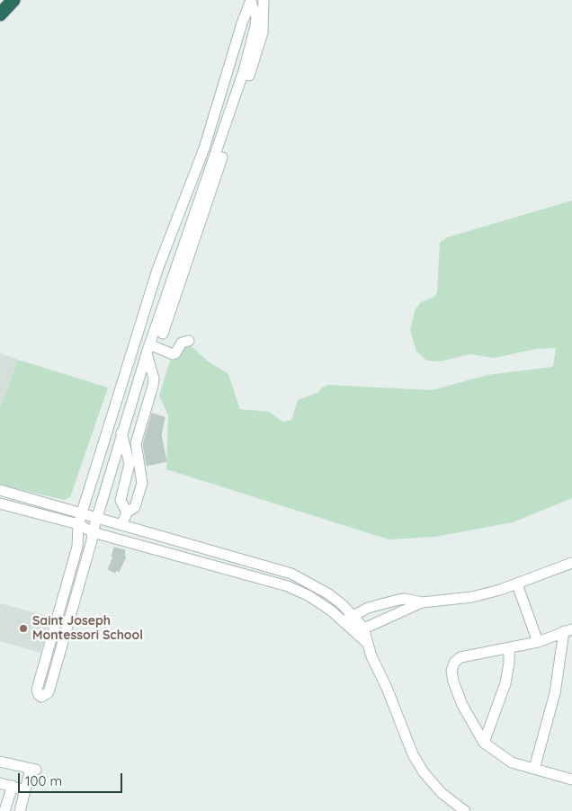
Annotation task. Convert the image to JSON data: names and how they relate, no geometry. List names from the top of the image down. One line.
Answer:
{"places":["Saint Joseph Montessori School"],"scale_bar":"100 m"}
